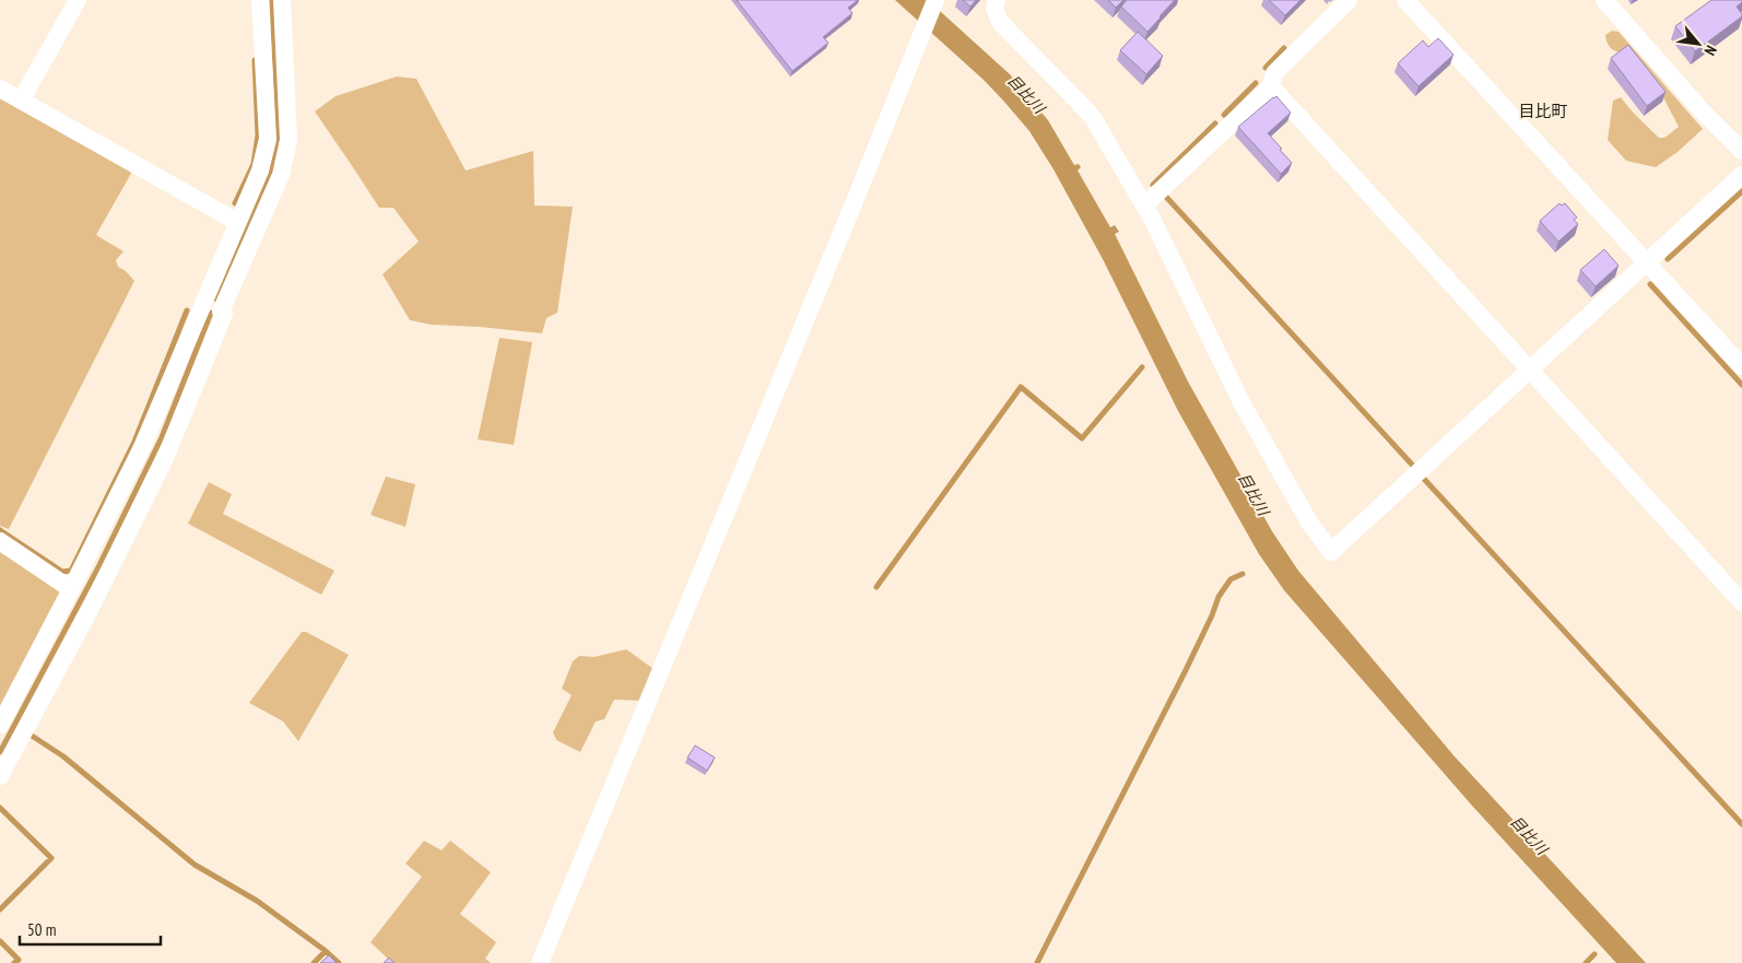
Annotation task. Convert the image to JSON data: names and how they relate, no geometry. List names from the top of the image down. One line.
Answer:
{"districts":["目比町"],"water":["目比川"],"scale_bar":"50 m","north":"bottom right"}
